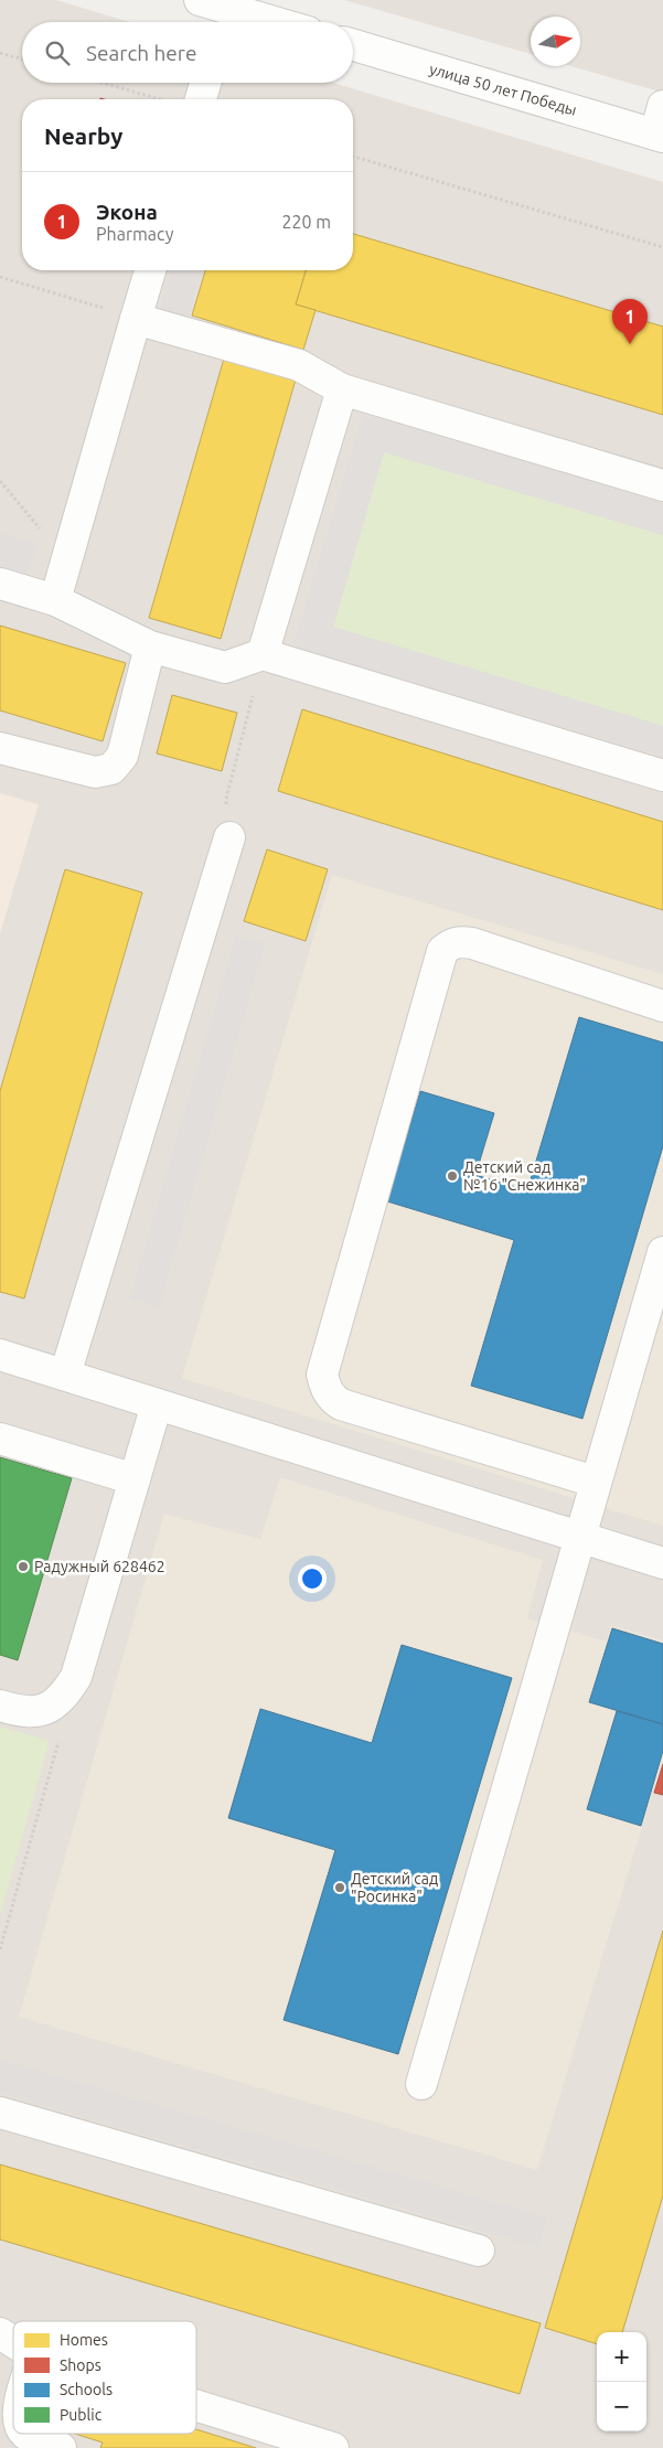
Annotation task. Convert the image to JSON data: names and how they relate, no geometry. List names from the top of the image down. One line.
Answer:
{"streets":{"street":["улица 50 лет Победы"]},"places":["Детский сад №16 \"Снежинка\"","Радужный 628462","Детский сад \"Росинка\""],"legend":["Homes","Shops","Schools","Public"],"north":"right","page":{"search":"Search here","heading":"Nearby","list":[{"mark":"1","name":"Экона","note":"Pharmacy","value":"220 m"}],"pins":"1","map_buttons":["+","−"]}}
